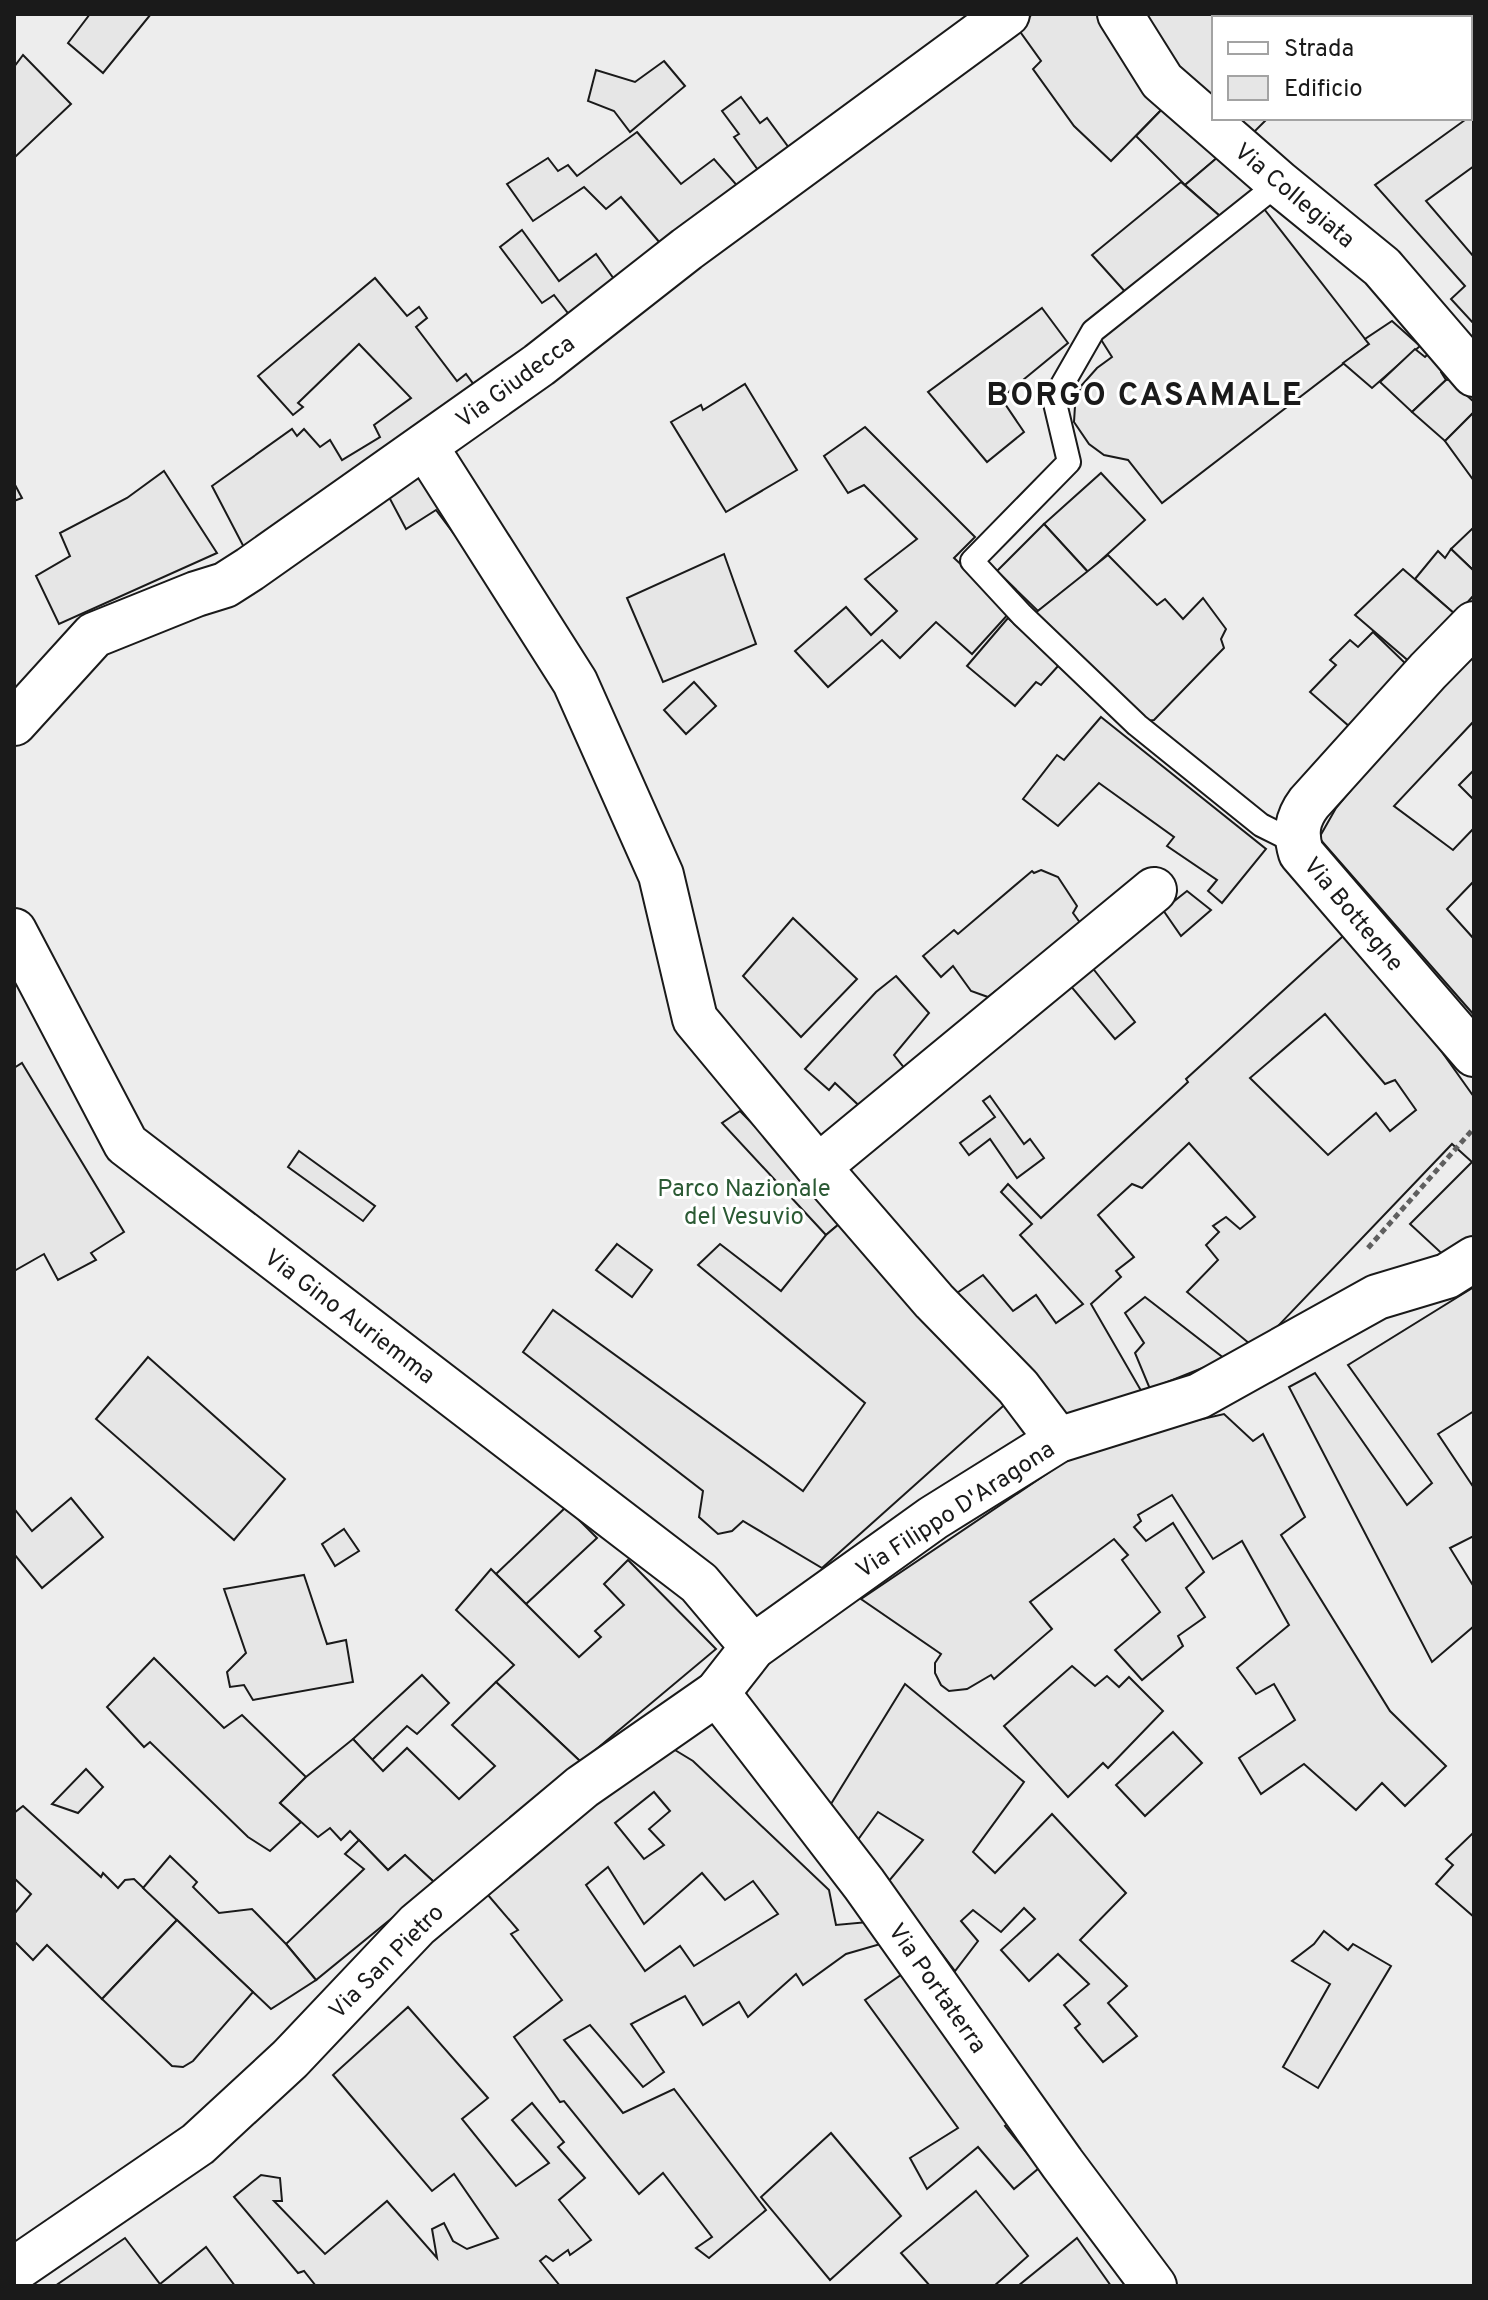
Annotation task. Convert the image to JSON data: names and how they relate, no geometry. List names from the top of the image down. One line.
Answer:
{"streets":{"street":["Via Collegiata","Via Giudecca","Via Botteghe","Via Gino Auriemma","Via Filippo D'Aragona","Via San Pietro","Via Portaterra"]},"crossings":[["Via Gino Auriemma","Via Filippo D'Aragona"],["Via Gino Auriemma","Via San Pietro"],["Via Filippo D'Aragona","Via San Pietro"],["Via San Pietro","Via Portaterra"]],"districts":["BORGO CASAMALE"],"parks":["Parco Nazionale del Vesuvio"],"legend":["Strada","Edificio"]}
